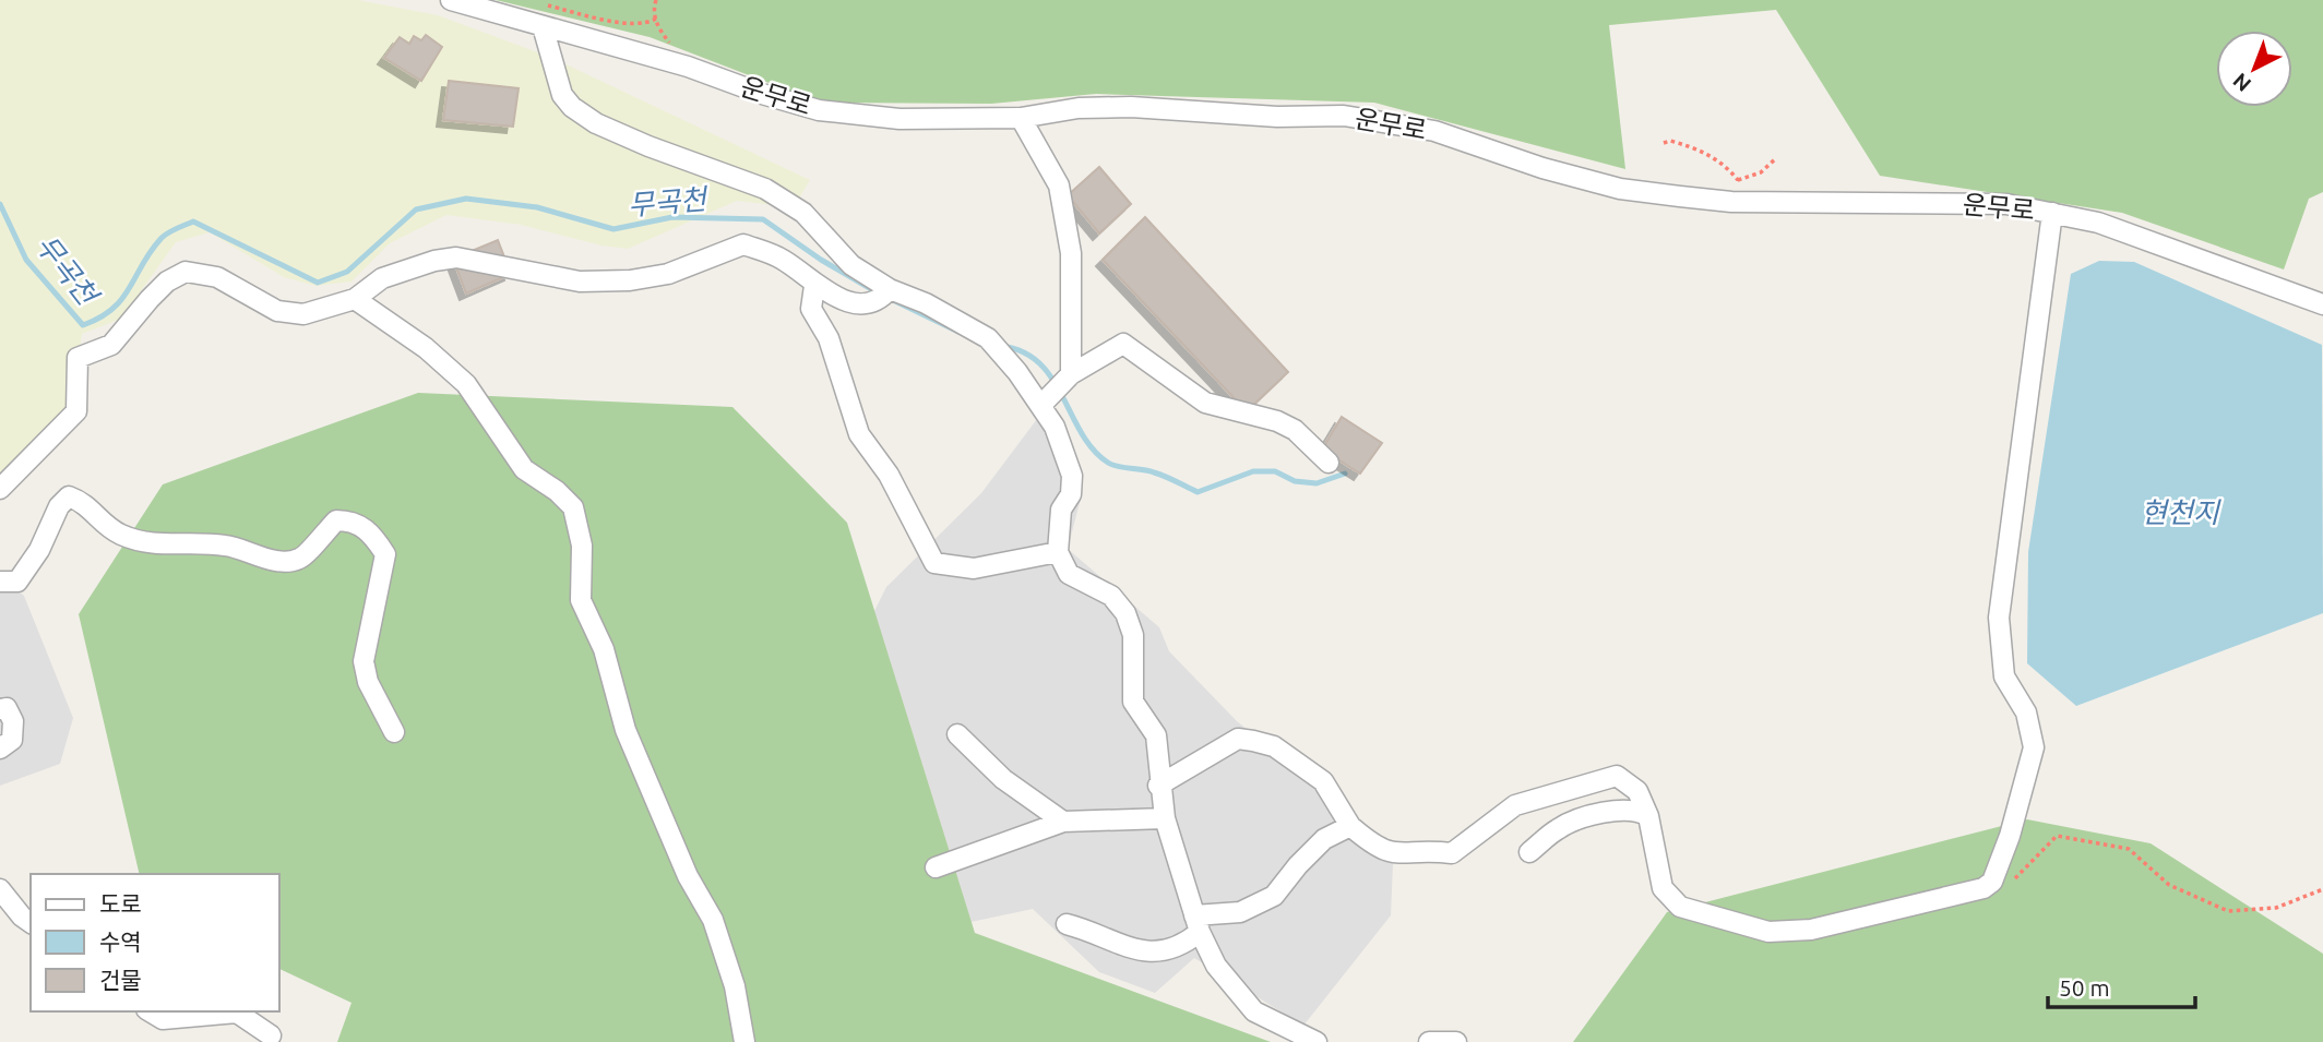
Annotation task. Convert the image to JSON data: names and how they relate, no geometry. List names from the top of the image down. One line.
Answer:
{"streets":{"street":["운무로"]},"water":["무곡천","현천지"],"legend":["도로","수역","건물"],"scale_bar":"50 m","north":"bottom left"}
